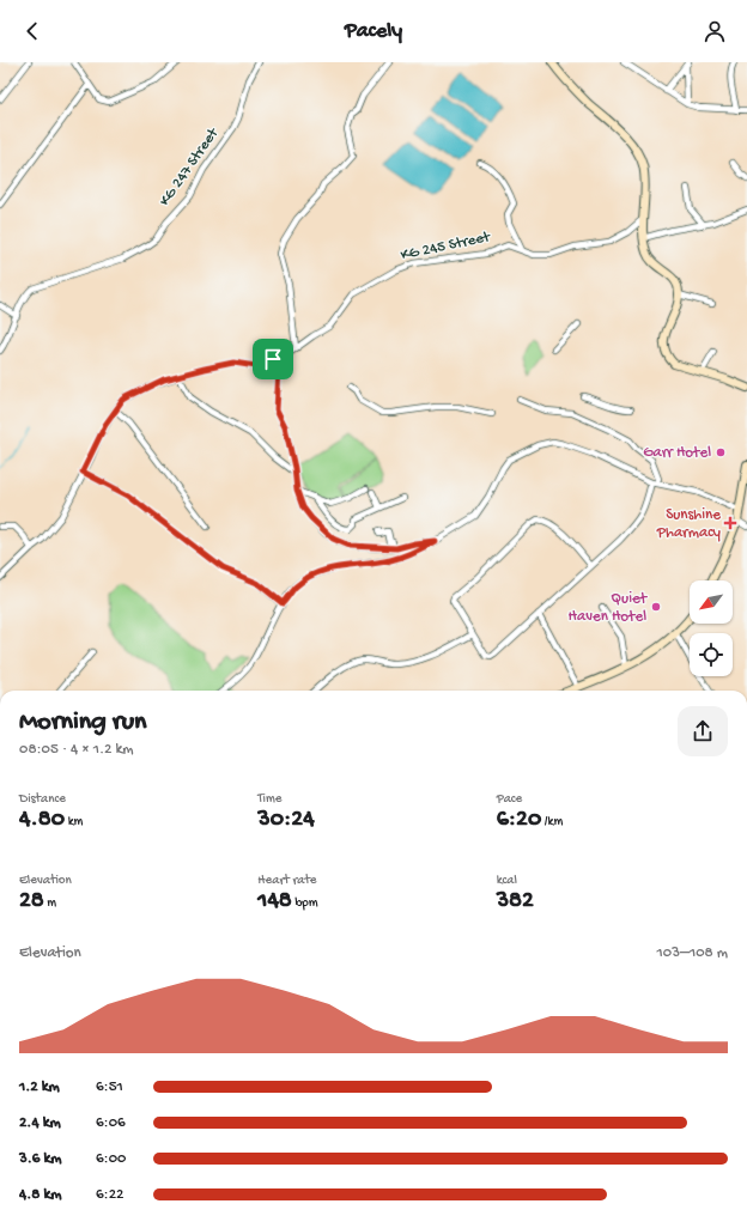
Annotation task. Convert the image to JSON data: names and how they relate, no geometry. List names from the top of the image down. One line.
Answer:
{"streets":{"street":["KG 247 Street","KG 245 Street"]},"places":{"other":["Garr Hotel","Quiet Haven Hotel"],"health":["Sunshine Pharmacy"]},"north":"bottom left","page":{"header":"Pacely","heading":["Morning run","08:05 · 4 × 1.2 km"],"stats":[["Distance","4.80 km"],["Time","30:24"],["Pace","6:20 /km"],["Elevation","28 m"],["Heart rate","148 bpm"],["kcal","382"]],"chart":["Elevation","103–108 m"],"list":[{"name":"1.2 km","note":"6:51"},{"name":"2.4 km","note":"6:06"},{"name":"3.6 km","note":"6:00"},{"name":"4.8 km","note":"6:22"}]}}
